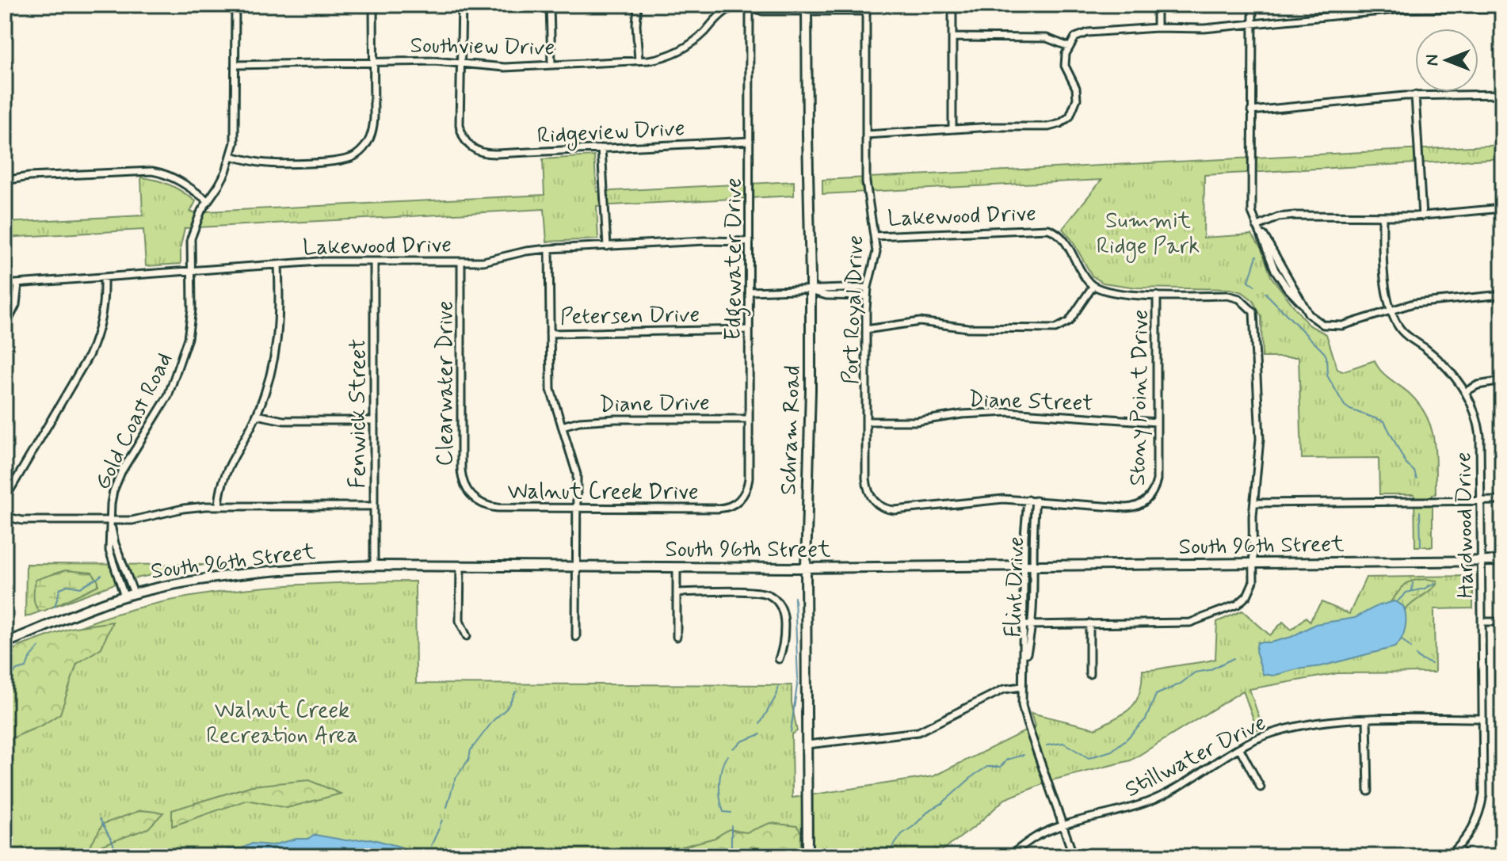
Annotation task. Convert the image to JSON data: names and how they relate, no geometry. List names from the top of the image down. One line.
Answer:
{"streets":{"main road":["Schram Road","South 96th Street"],"street":["Southview Drive","Ridgeview Drive","Lakewood Drive","Edgewater Drive","Port Royal Drive","Petersen Drive","Clearwater Drive","Stony Point Drive","Diane Street","Diane Drive","Fenwick Street","Gold Coast Road","Walnut Creek Drive","Hardwood Drive","Flint Drive","Stillwater Drive"]},"crossings":[["Southview Drive","Ridgeview Drive"],["Southview Drive","Edgewater Drive"],["Southview Drive","Port Royal Drive"],["Southview Drive","Gold Coast Road"],["Southview Drive","Schram Road"],["Ridgeview Drive","Edgewater Drive"],["Lakewood Drive","Edgewater Drive"],["Lakewood Drive","Port Royal Drive"],["Lakewood Drive","Clearwater Drive"],["Lakewood Drive","Fenwick Street"],["Lakewood Drive","Gold Coast Road"],["Edgewater Drive","Petersen Drive"],["Edgewater Drive","Diane Drive"],["Edgewater Drive","Walnut Creek Drive"],["Port Royal Drive","Diane Street"],["Port Royal Drive","Flint Drive"],["Clearwater Drive","Walnut Creek Drive"],["Stony Point Drive","Diane Street"],["Stony Point Drive","Flint Drive"],["Fenwick Street","South 96th Street"],["Gold Coast Road","South 96th Street"],["Schram Road","South 96th Street"],["Hardwood Drive","South 96th Street"],["Hardwood Drive","Stillwater Drive"],["South 96th Street","Flint Drive"],["Flint Drive","Stillwater Drive"]],"parks":["Summit Ridge Park","Walnut Creek Recreation Area"],"north":"left"}
